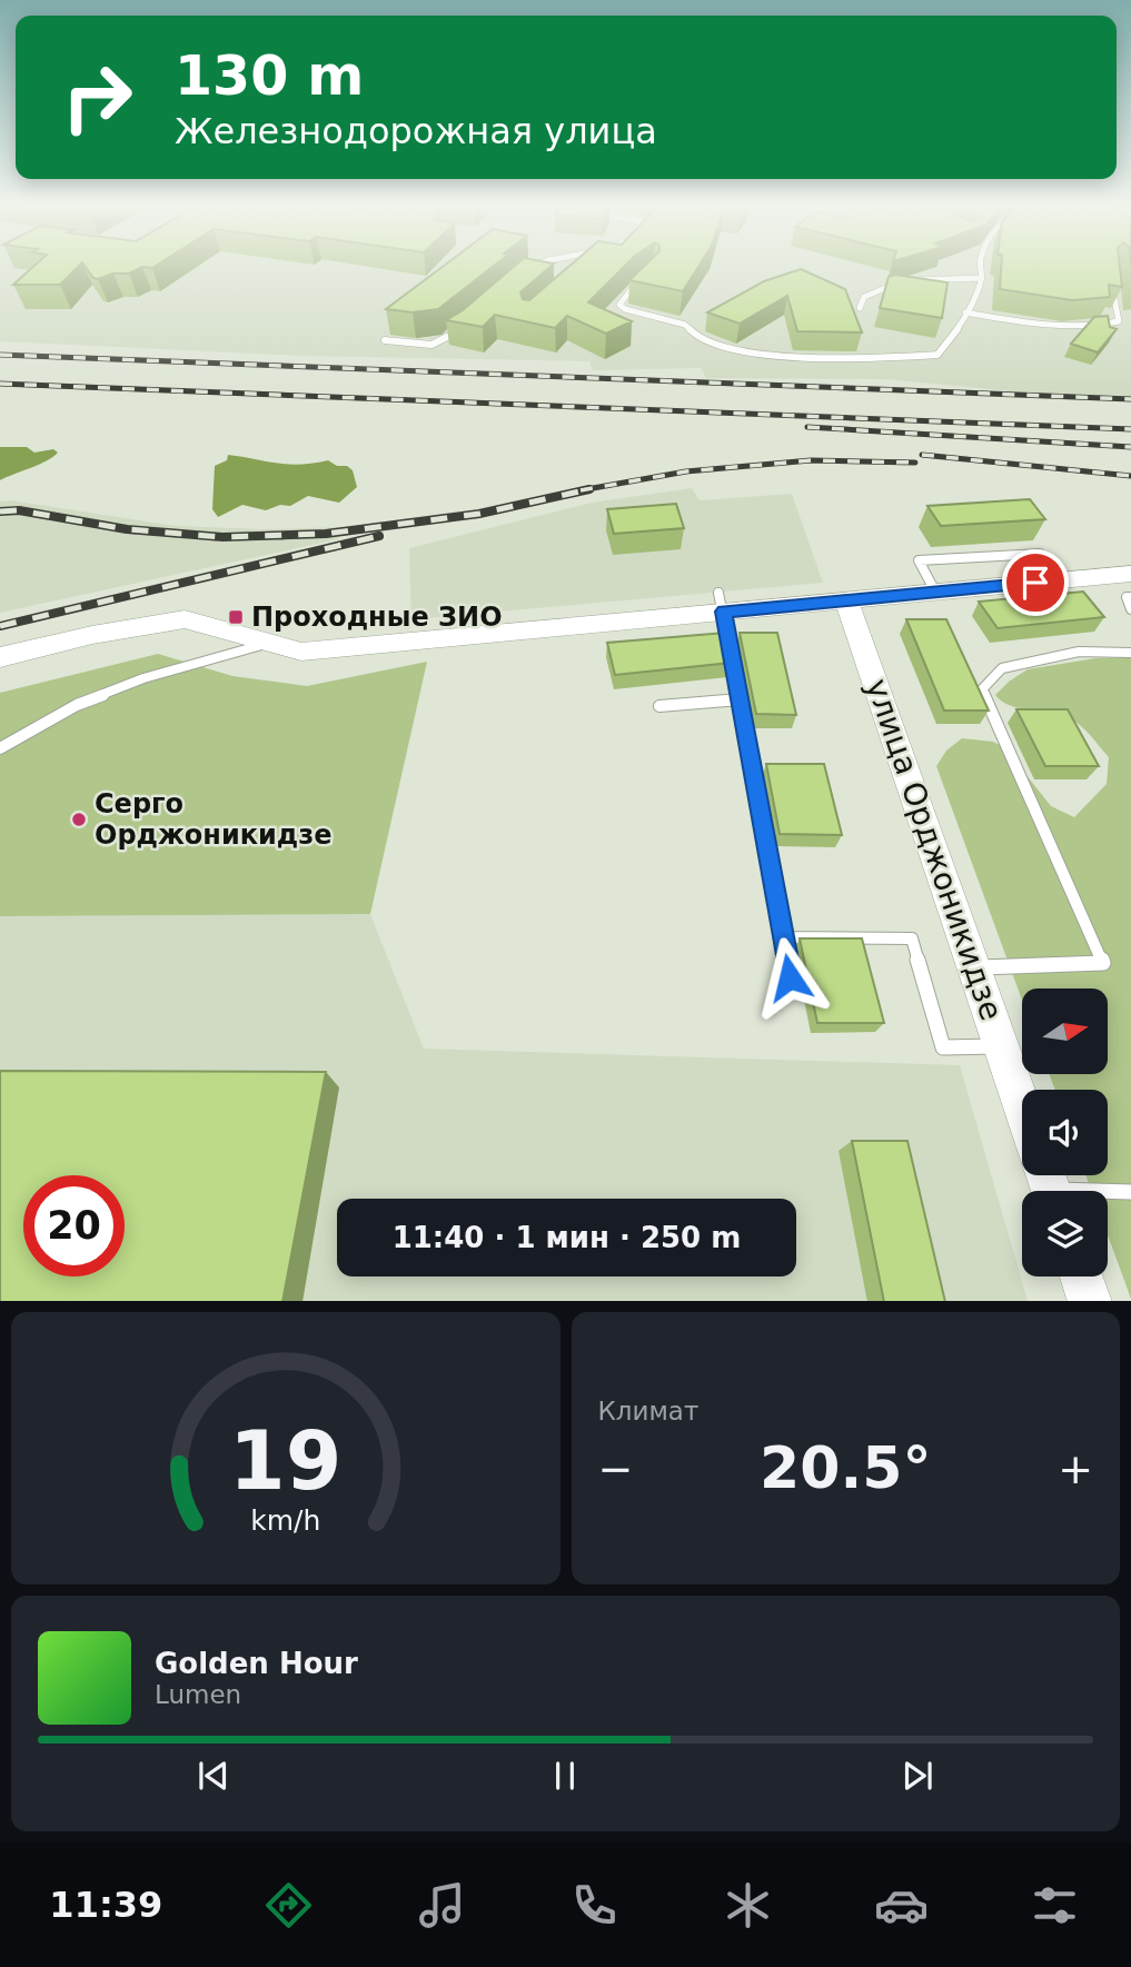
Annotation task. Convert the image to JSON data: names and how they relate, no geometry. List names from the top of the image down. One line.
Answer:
{"streets":{"street":["улица Орджоникидзе"]},"places":{"transit":["Проходные ЗИО"],"other":["Серго Орджоникидзе"]},"north":"right","page":{"turn":["130 m","Железнодорожная улица"],"limit":"20","trip":"11:40 · 1 мин · 250 m","tile":"Климат","heat":["−","20.5°","+"],"song":["Golden Hour","Lumen"],"tabs":"11:39","gauge":["19","km/h"]}}
